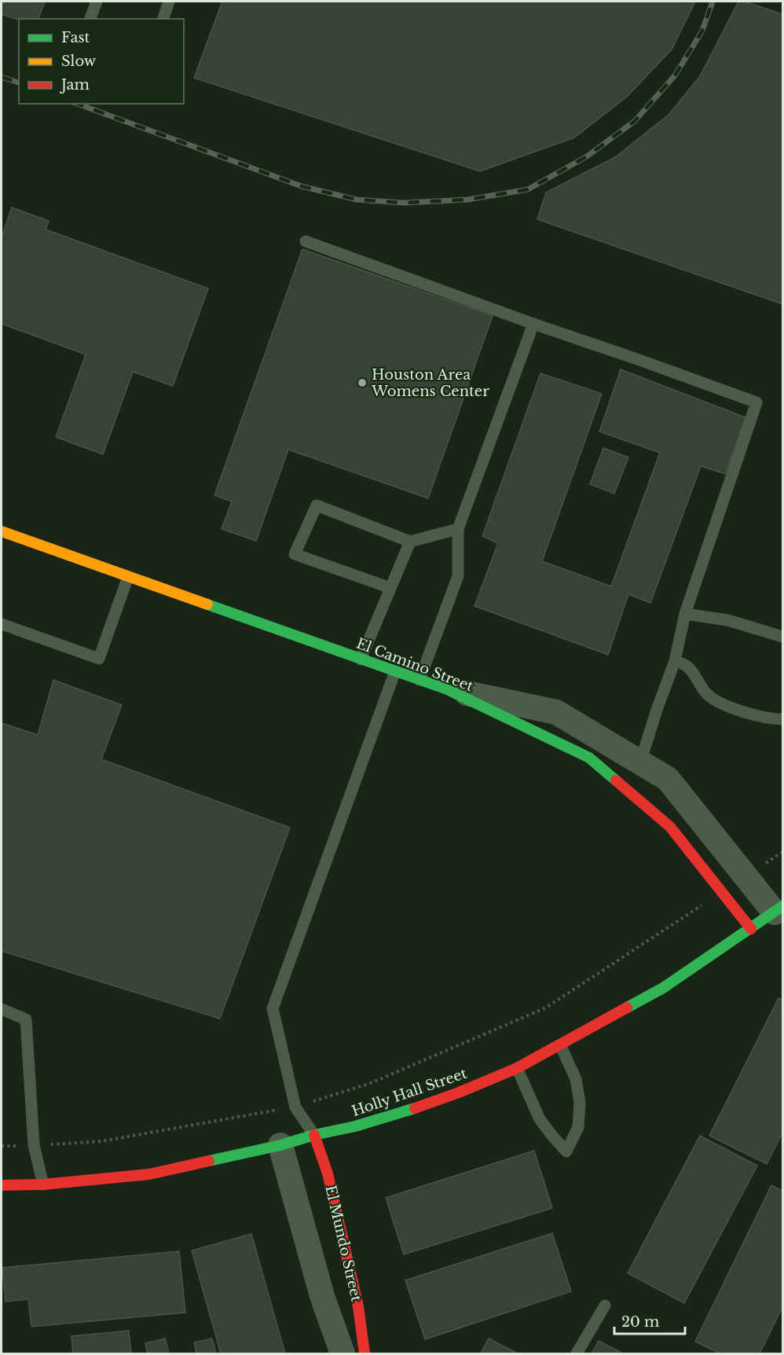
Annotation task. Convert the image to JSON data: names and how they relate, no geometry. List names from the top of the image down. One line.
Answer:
{"streets":{"street":["El Camino Street","Holly Hall Street","El Mundo Street"]},"crossings":[["El Camino Street","Holly Hall Street"],["Holly Hall Street","El Mundo Street"]],"places":["Houston Area Womens Center"],"legend":["Fast","Slow","Jam"],"scale_bar":"20 m"}
